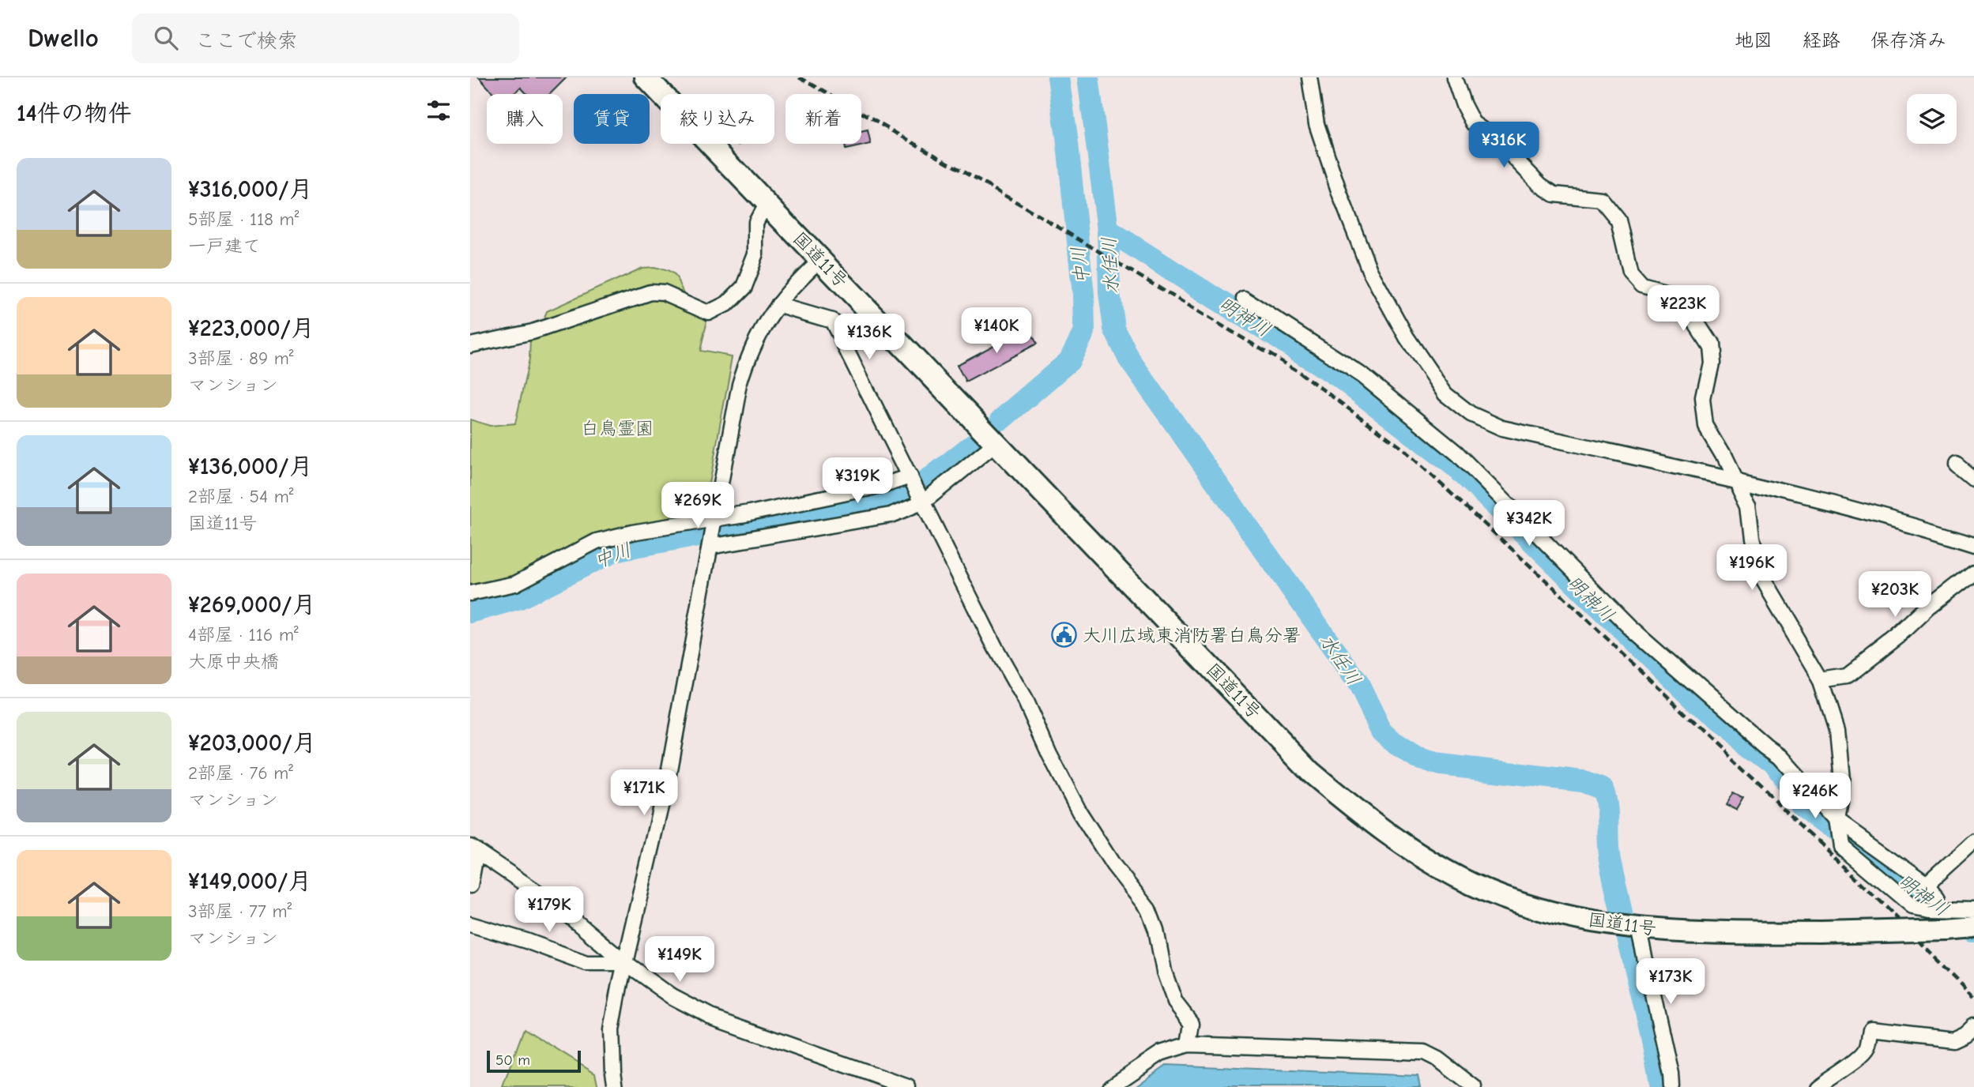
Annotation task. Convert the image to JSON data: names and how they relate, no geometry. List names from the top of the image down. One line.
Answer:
{"streets":{"highway":["国道11号"]},"water":["中川","水任川","明神川"],"parks":["白鳥霊園"],"places":{"public building":["大川広域東消防署白鳥分署"]},"scale_bar":"50 m","page":{"header":"Dwello","search":"ここで検索","nav":["地図","経路","保存済み"],"heading":"14件の物件","chip":["購入","賃貸","絞り込み","新着"],"price":["¥316K","¥223K","¥140K","¥136K","¥319K","¥269K","¥342K","¥196K","¥203K","¥171K","¥246K","¥179K","¥149K","¥173K"],"list":[{"name":"¥316,000/月","note":"5部屋 · 118 m² · 一戸建て"},{"name":"¥223,000/月","note":"3部屋 · 89 m² · マンション"},{"name":"¥136,000/月","note":"2部屋 · 54 m² · 国道11号"},{"name":"¥269,000/月","note":"4部屋 · 116 m² · 大原中央橋"},{"name":"¥203,000/月","note":"2部屋 · 76 m² · マンション"},{"name":"¥149,000/月","note":"3部屋 · 77 m² · マンション"}],"scale":"50 m"}}
